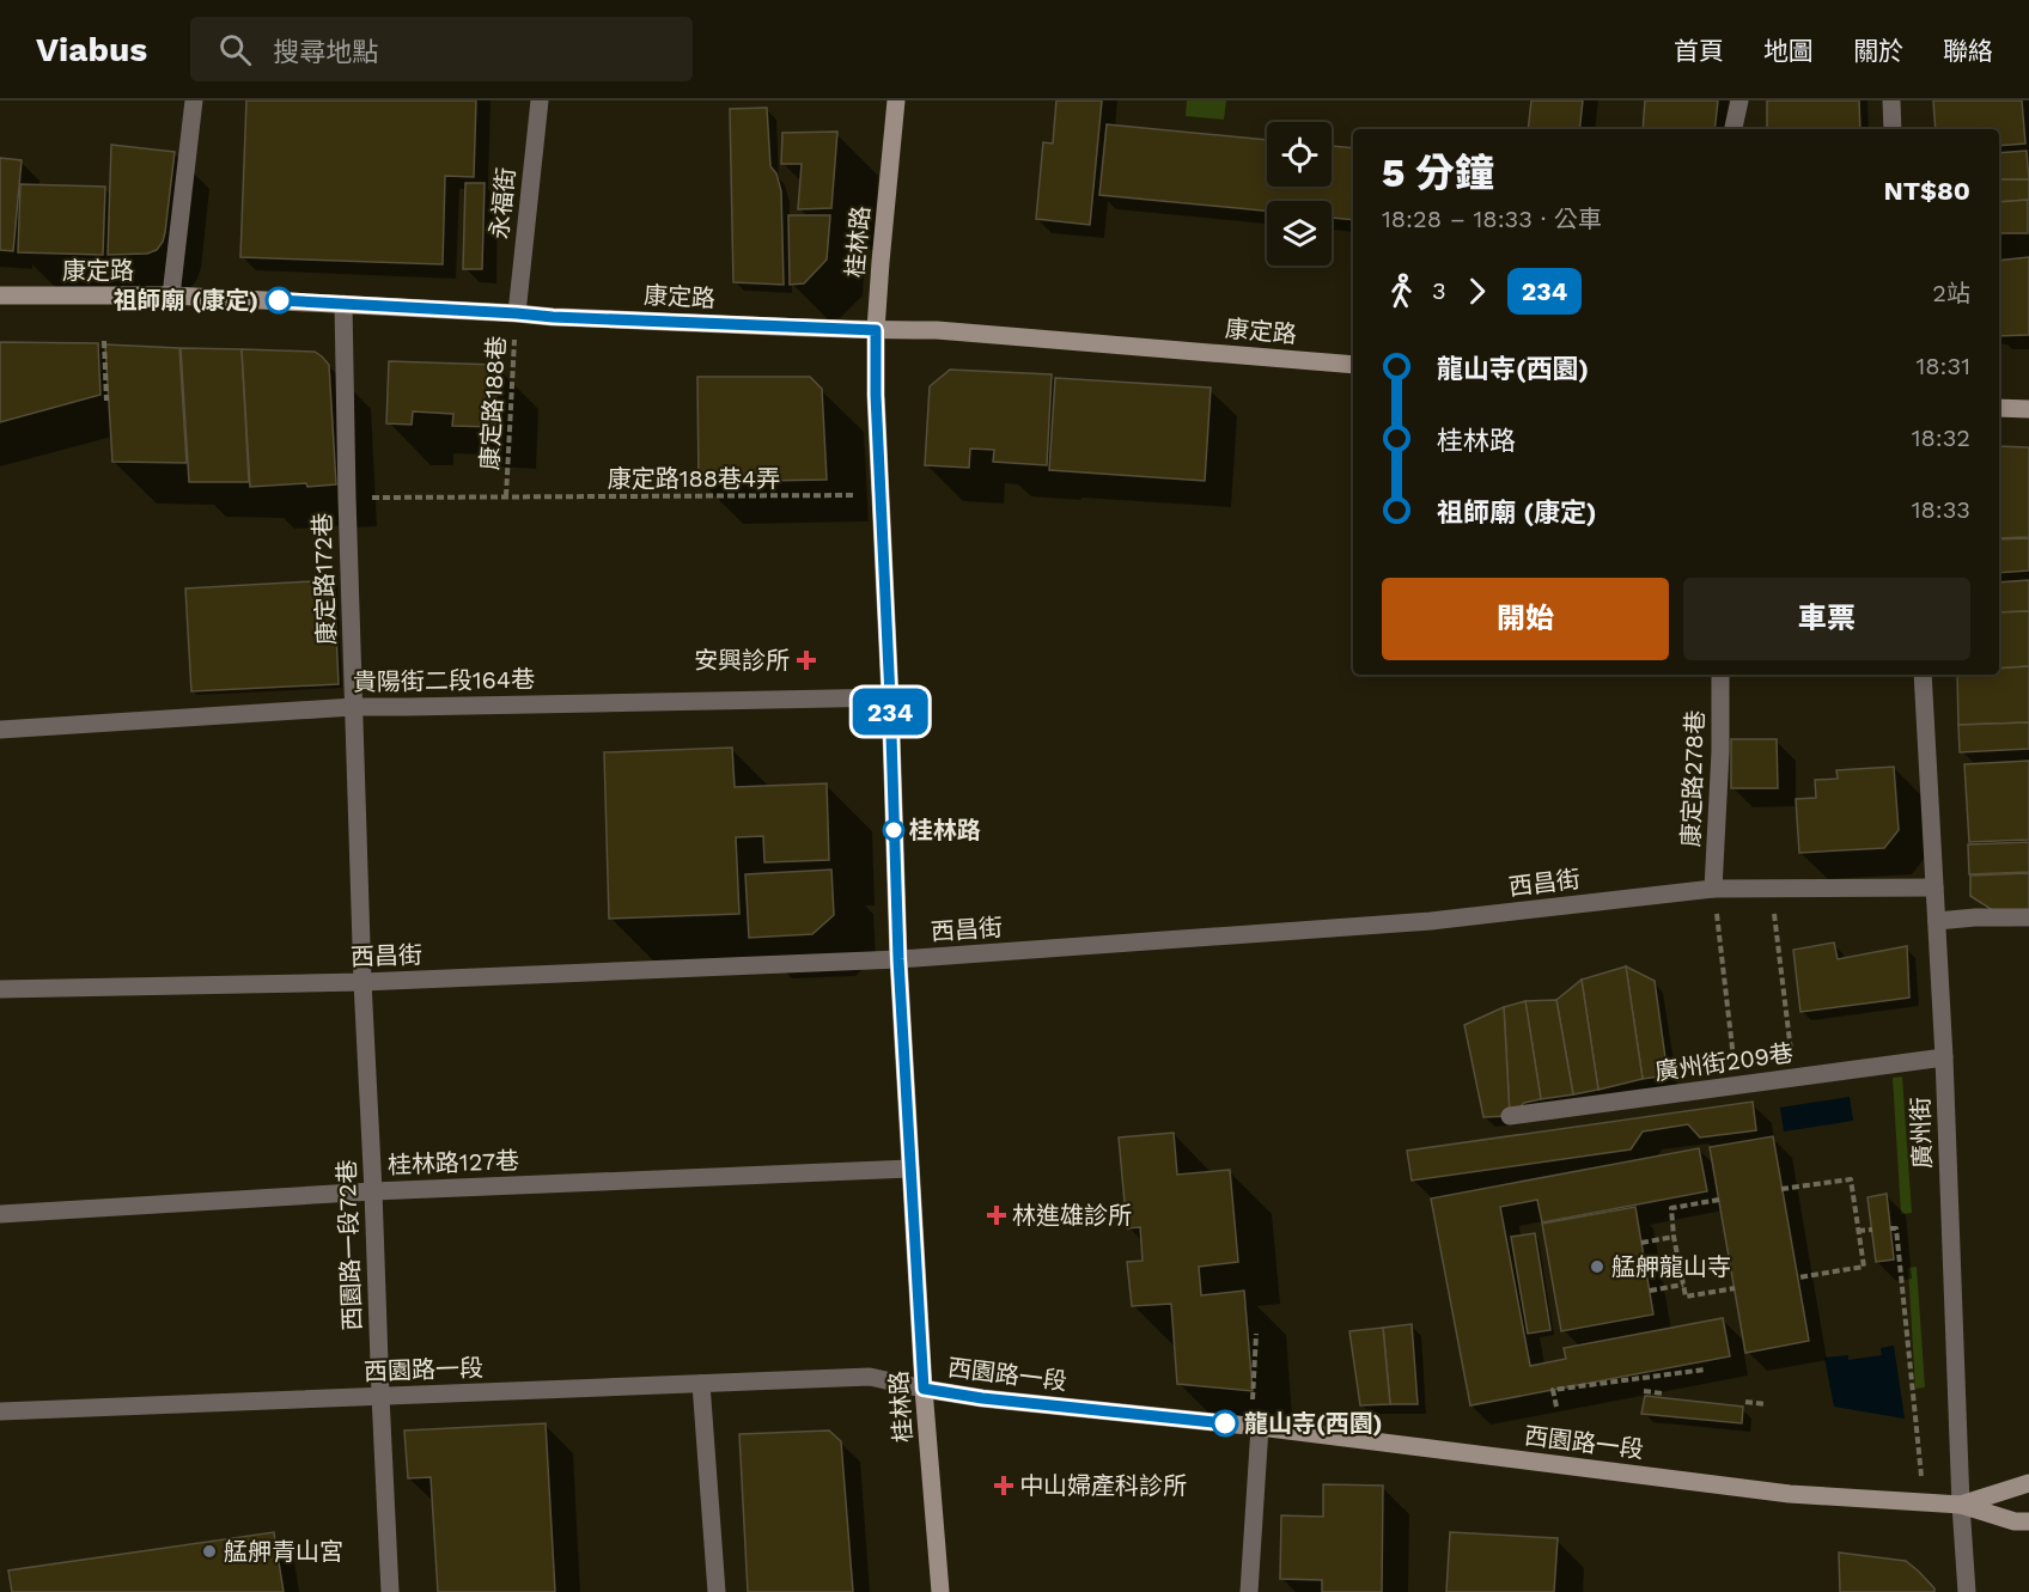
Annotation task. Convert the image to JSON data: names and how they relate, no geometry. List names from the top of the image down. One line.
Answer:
{"streets":{"street":["永福街","桂林路","康定路","康定路172巷","貴陽街二段164巷","康定路278巷","西昌街","廣州街209巷","廣州街","桂林路127巷","西園路一段72巷","西園路一段"],"path":["康定路188巷","康定路188巷4弄"]},"crossings":[["永福街","康定路"],["永福街","康定路188巷"],["桂林路","康定路"],["桂林路","康定路188巷4弄"],["桂林路","貴陽街二段164巷"],["桂林路","西昌街"],["桂林路","桂林路127巷"],["桂林路","西園路一段"],["康定路","康定路188巷"],["康定路","康定路172巷"],["康定路188巷","康定路188巷4弄"],["康定路188巷4弄","康定路172巷"],["康定路172巷","貴陽街二段164巷"],["康定路172巷","西昌街"],["康定路172巷","西園路一段72巷"],["康定路278巷","西昌街"],["西昌街","廣州街"],["西昌街","西園路一段72巷"],["廣州街209巷","廣州街"],["廣州街","西園路一段"],["桂林路127巷","西園路一段72巷"],["西園路一段72巷","西園路一段"]],"places":{"other":["祖師廟 (康定)","桂林路","艋舺龍山寺","龍山寺(西園)","艋舺青山宮"],"health":["安興診所","林進雄診所","中山婦產科診所"]},"lines":["bus line 234"],"page":{"header":"Viabus","search":"搜尋地點","nav":["首頁","地圖","關於","聯絡"],"on_map":"234","heading":["5 分鐘","18:28 – 18:33 · 公車","NT$80"],"legs":["3","234","2站"],"list":[{"name":"龍山寺(西園)","value":"18:31"},{"name":"桂林路","value":"18:32"},{"name":"祖師廟 (康定)","value":"18:33"}],"buttons":["開始","車票"]}}
